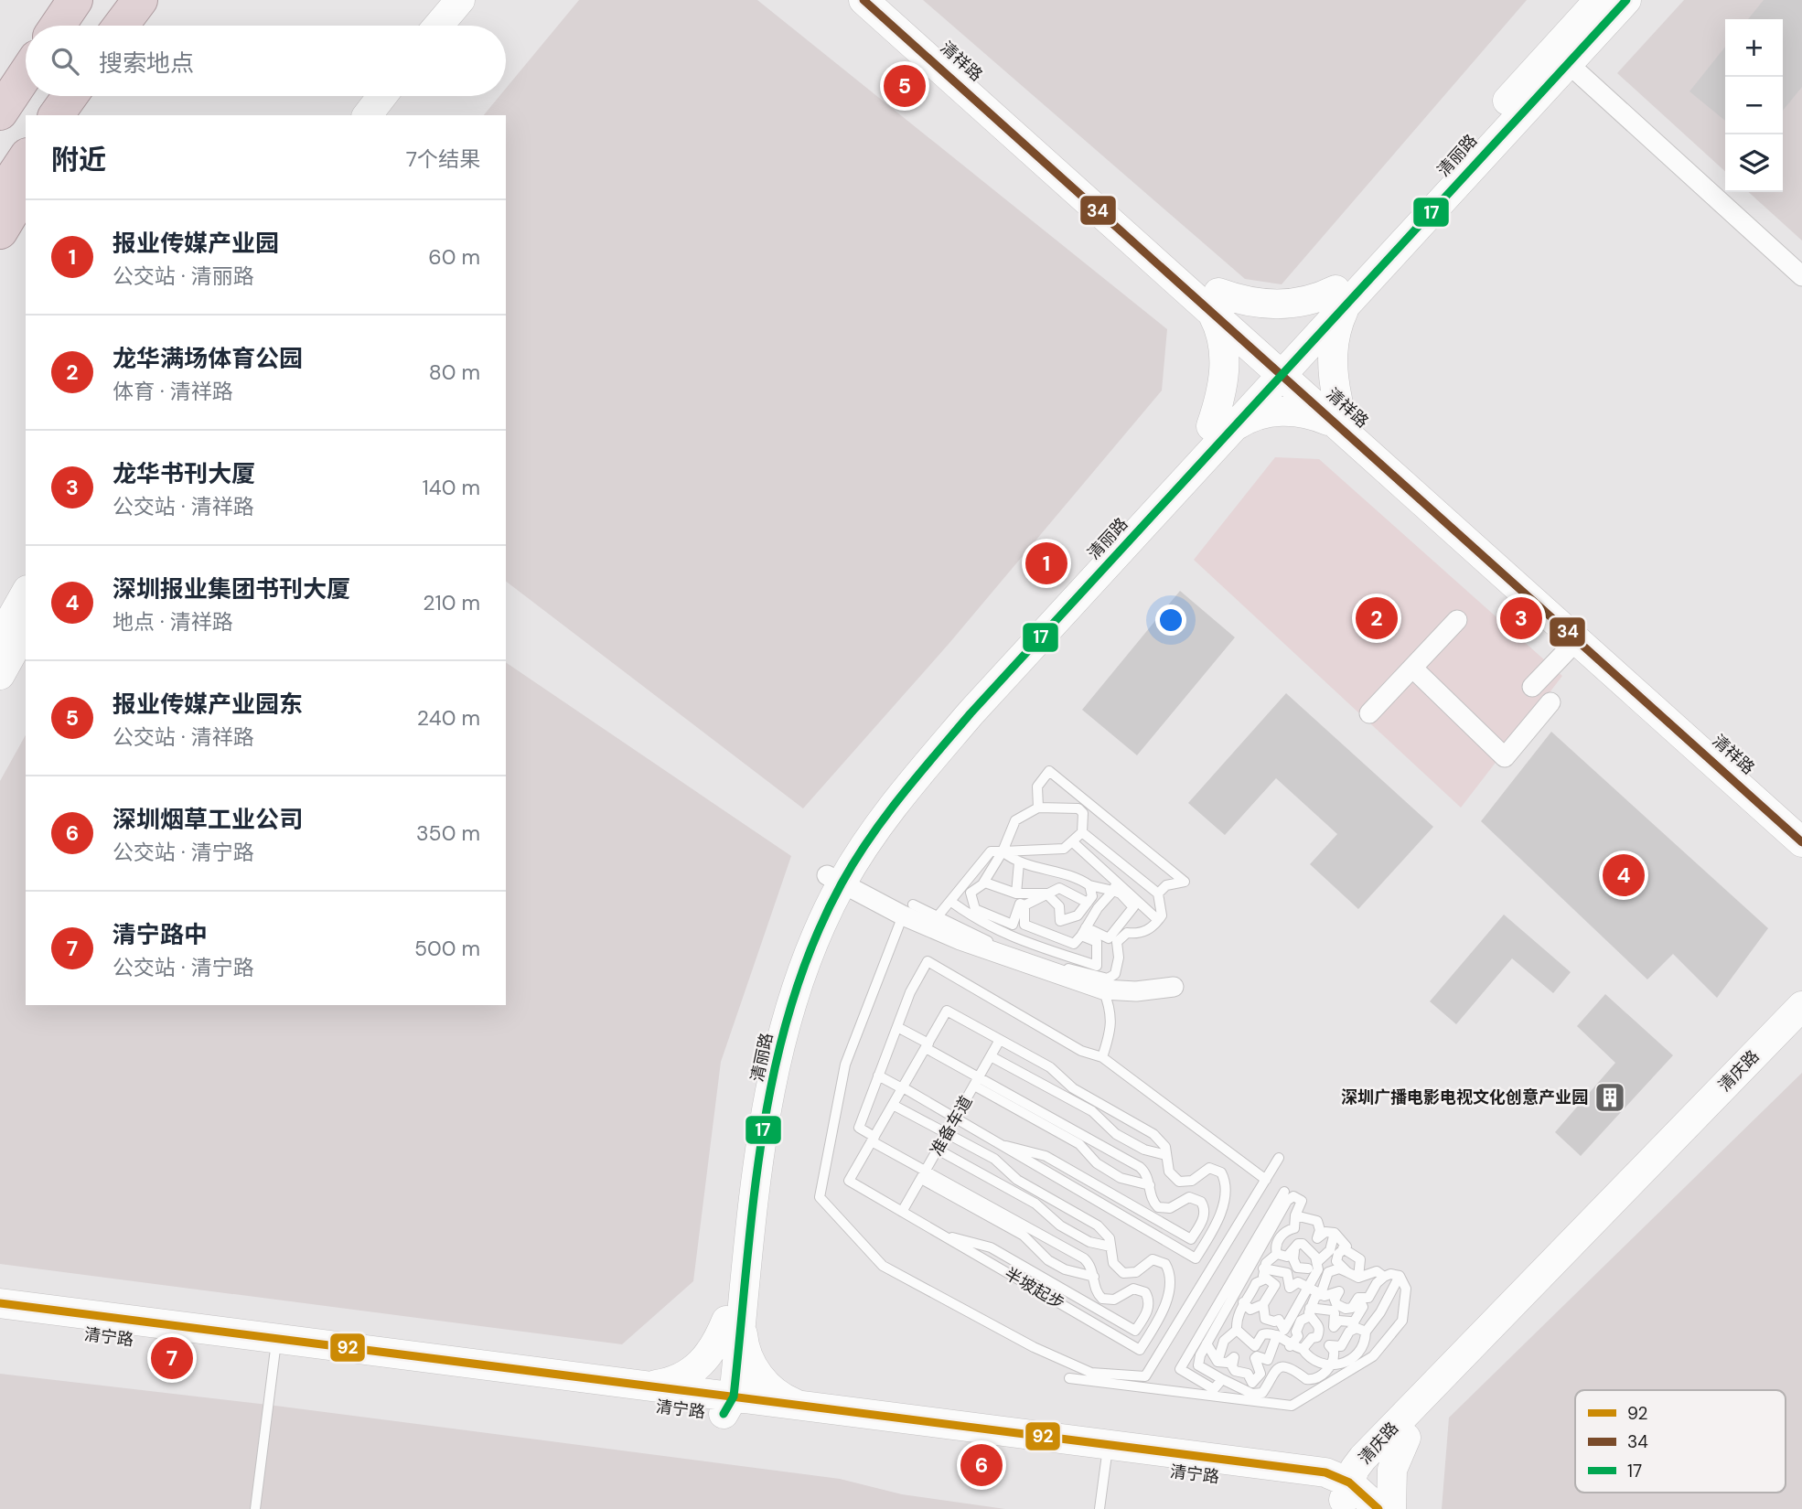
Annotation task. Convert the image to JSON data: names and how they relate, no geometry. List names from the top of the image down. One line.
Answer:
{"streets":{"street":["清祥路","清丽路","清庆路","清宁路"],"lane":["准备车道","半坡起步"]},"crossings":[["清祥路","清丽路"],["清丽路","清宁路"],["清庆路","清宁路"],["准备车道","半坡起步"]],"places":{"building":["深圳广播电影电视文化创意产业园"]},"lines":["transit line 34","transit line 17","transit line 92"],"legend":["92","34","17"],"page":{"map_buttons":["+","−"],"search":"搜索地点","pins":["5","1","2","3","4","7","6"],"heading":["附近","7个结果"],"list":[{"mark":"1","name":"报业传媒产业园","note":"公交站 · 清丽路","value":"60 m"},{"mark":"2","name":"龙华满场体育公园","note":"体育 · 清祥路","value":"80 m"},{"mark":"3","name":"龙华书刊大厦","note":"公交站 · 清祥路","value":"140 m"},{"mark":"4","name":"深圳报业集团书刊大厦","note":"地点 · 清祥路","value":"210 m"},{"mark":"5","name":"报业传媒产业园东","note":"公交站 · 清祥路","value":"240 m"},{"mark":"6","name":"深圳烟草工业公司","note":"公交站 · 清宁路","value":"350 m"},{"mark":"7","name":"清宁路中","note":"公交站 · 清宁路","value":"500 m"}]}}
